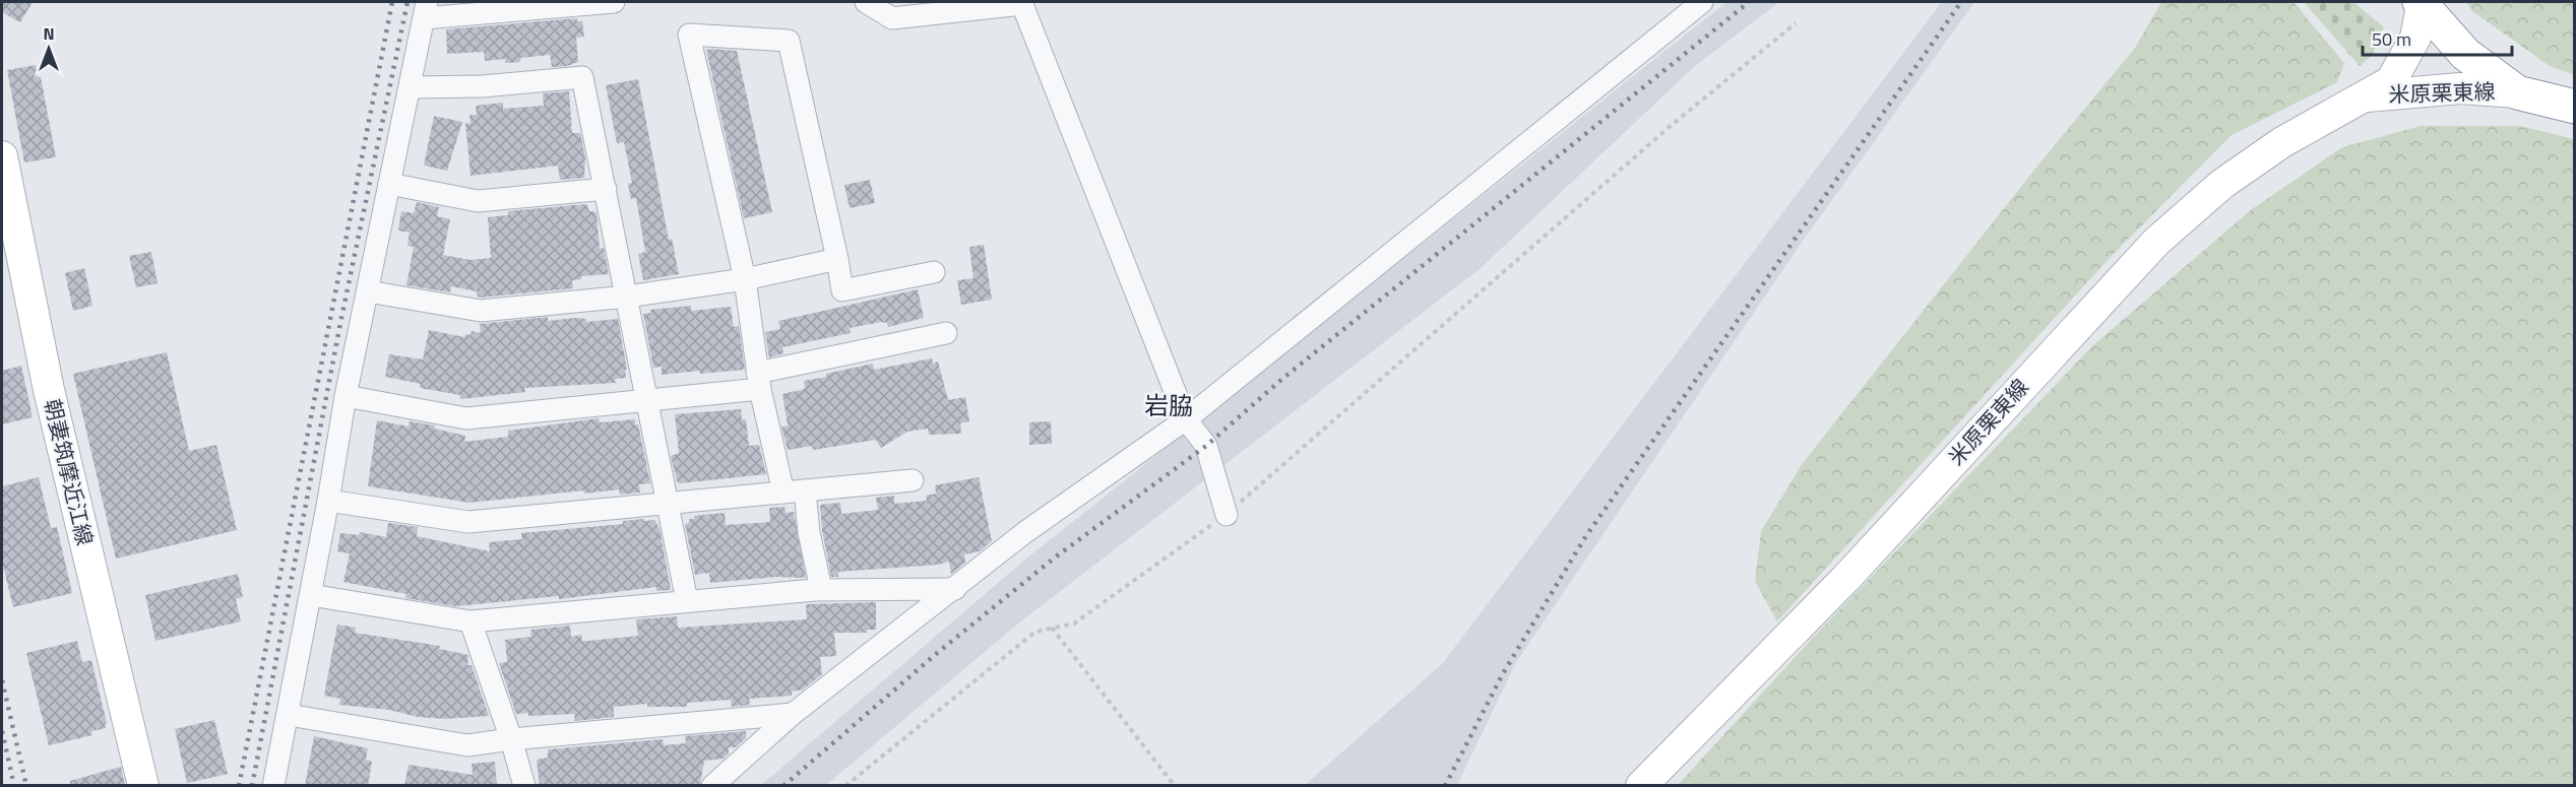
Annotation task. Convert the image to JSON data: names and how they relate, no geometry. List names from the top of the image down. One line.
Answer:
{"streets":{"main road":["米原栗東線","朝妻筑摩近江線"]},"districts":["岩脇"],"scale_bar":"50 m","north":"top"}
